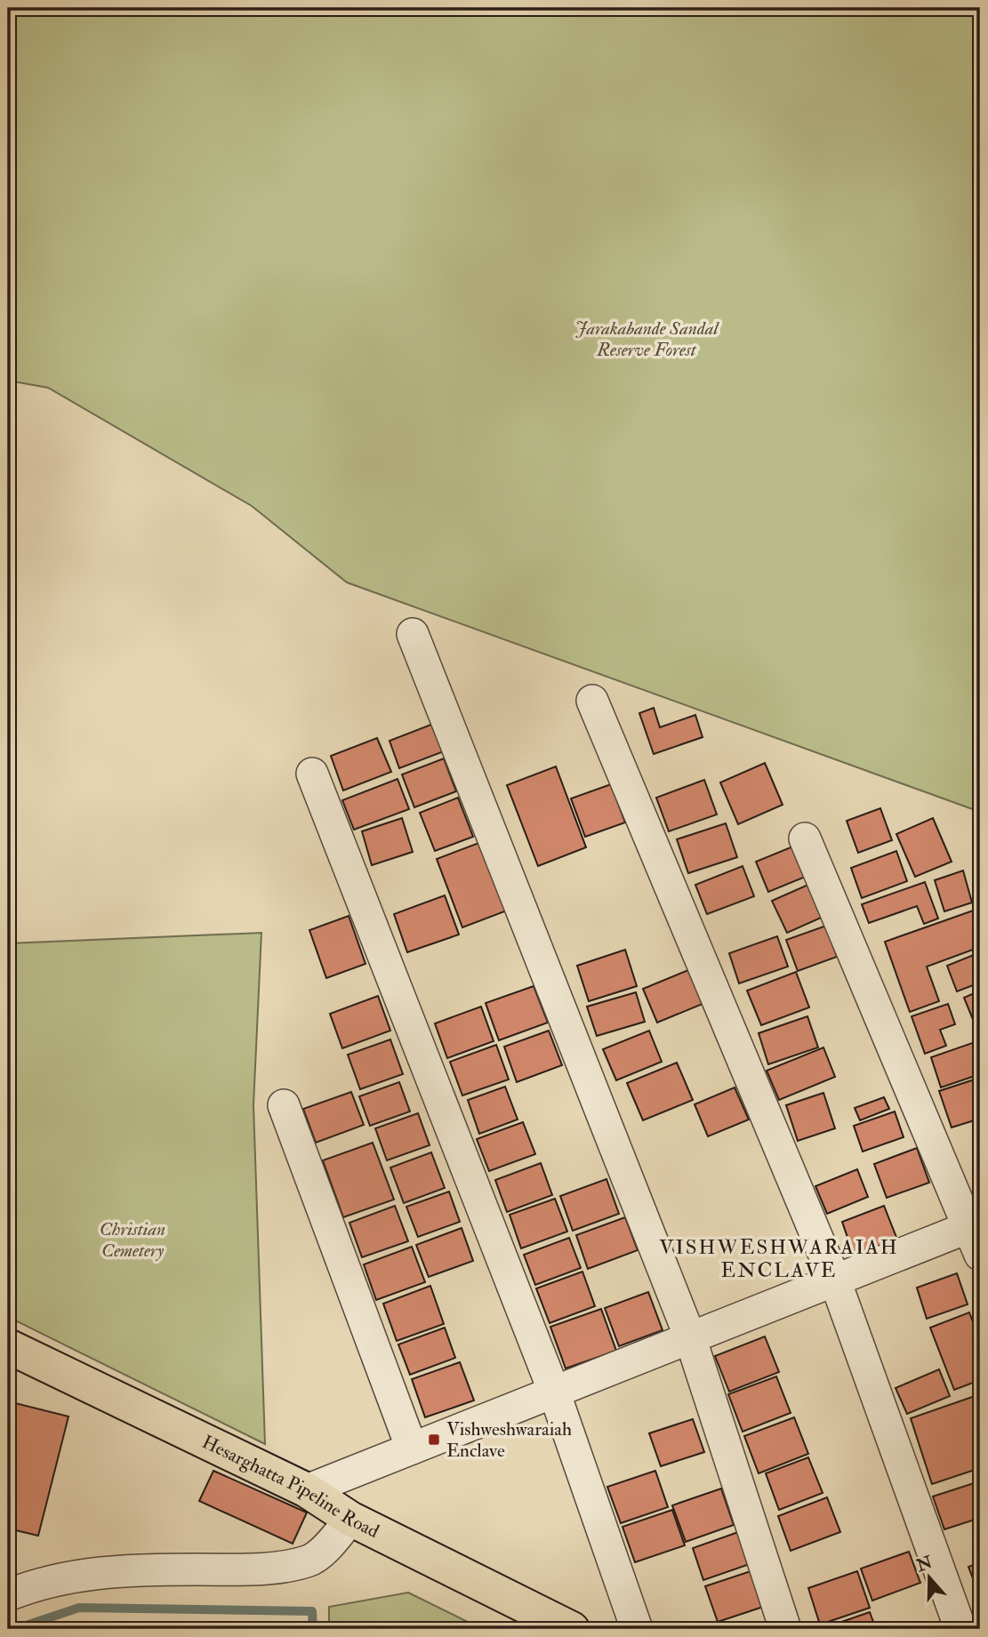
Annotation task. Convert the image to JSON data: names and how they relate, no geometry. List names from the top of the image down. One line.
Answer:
{"streets":{"main road":["Hesarghatta Pipeline Road"]},"districts":["VISHWESHWARAIAH ENCLAVE"],"parks":["Jarakabande Sandal Reserve Forest","Christian Cemetery"],"places":{"transit":["Vishweshwaraiah Enclave"]},"north":"top"}
